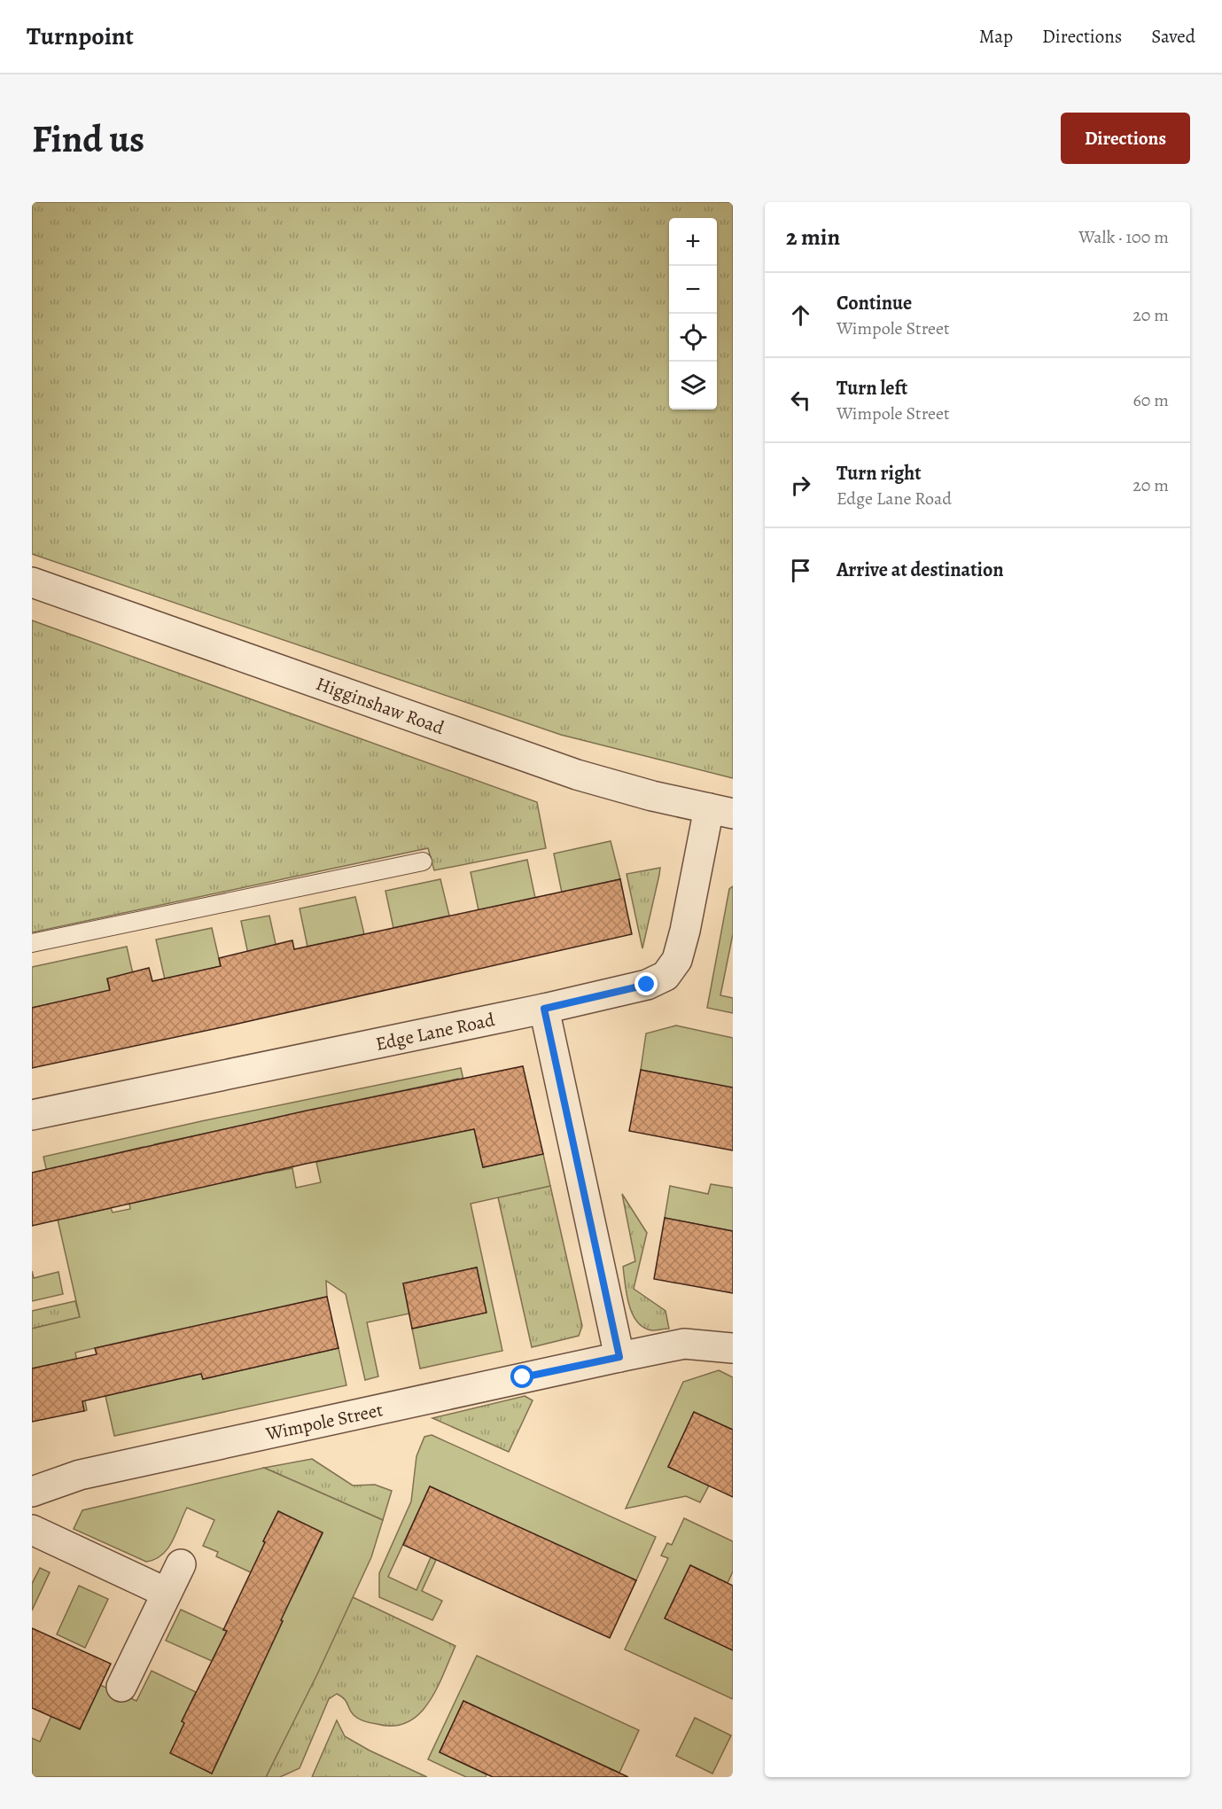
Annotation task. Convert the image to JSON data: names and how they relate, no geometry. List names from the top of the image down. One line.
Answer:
{"streets":{"street":["Higginshaw Road","Edge Lane Road","Wimpole Street"]},"crossings":[["Higginshaw Road","Edge Lane Road"]],"page":{"header":"Turnpoint","nav":["Map","Directions","Saved"],"buttons":"Directions","title":"Find us","heading":["2 min","Walk · 100 m"],"map_buttons":["+","−"],"list":[["Continue","Wimpole Street","20 m"],["Turn left","Wimpole Street","60 m"],["Turn right","Edge Lane Road","20 m"],"Arrive at destination"]}}
